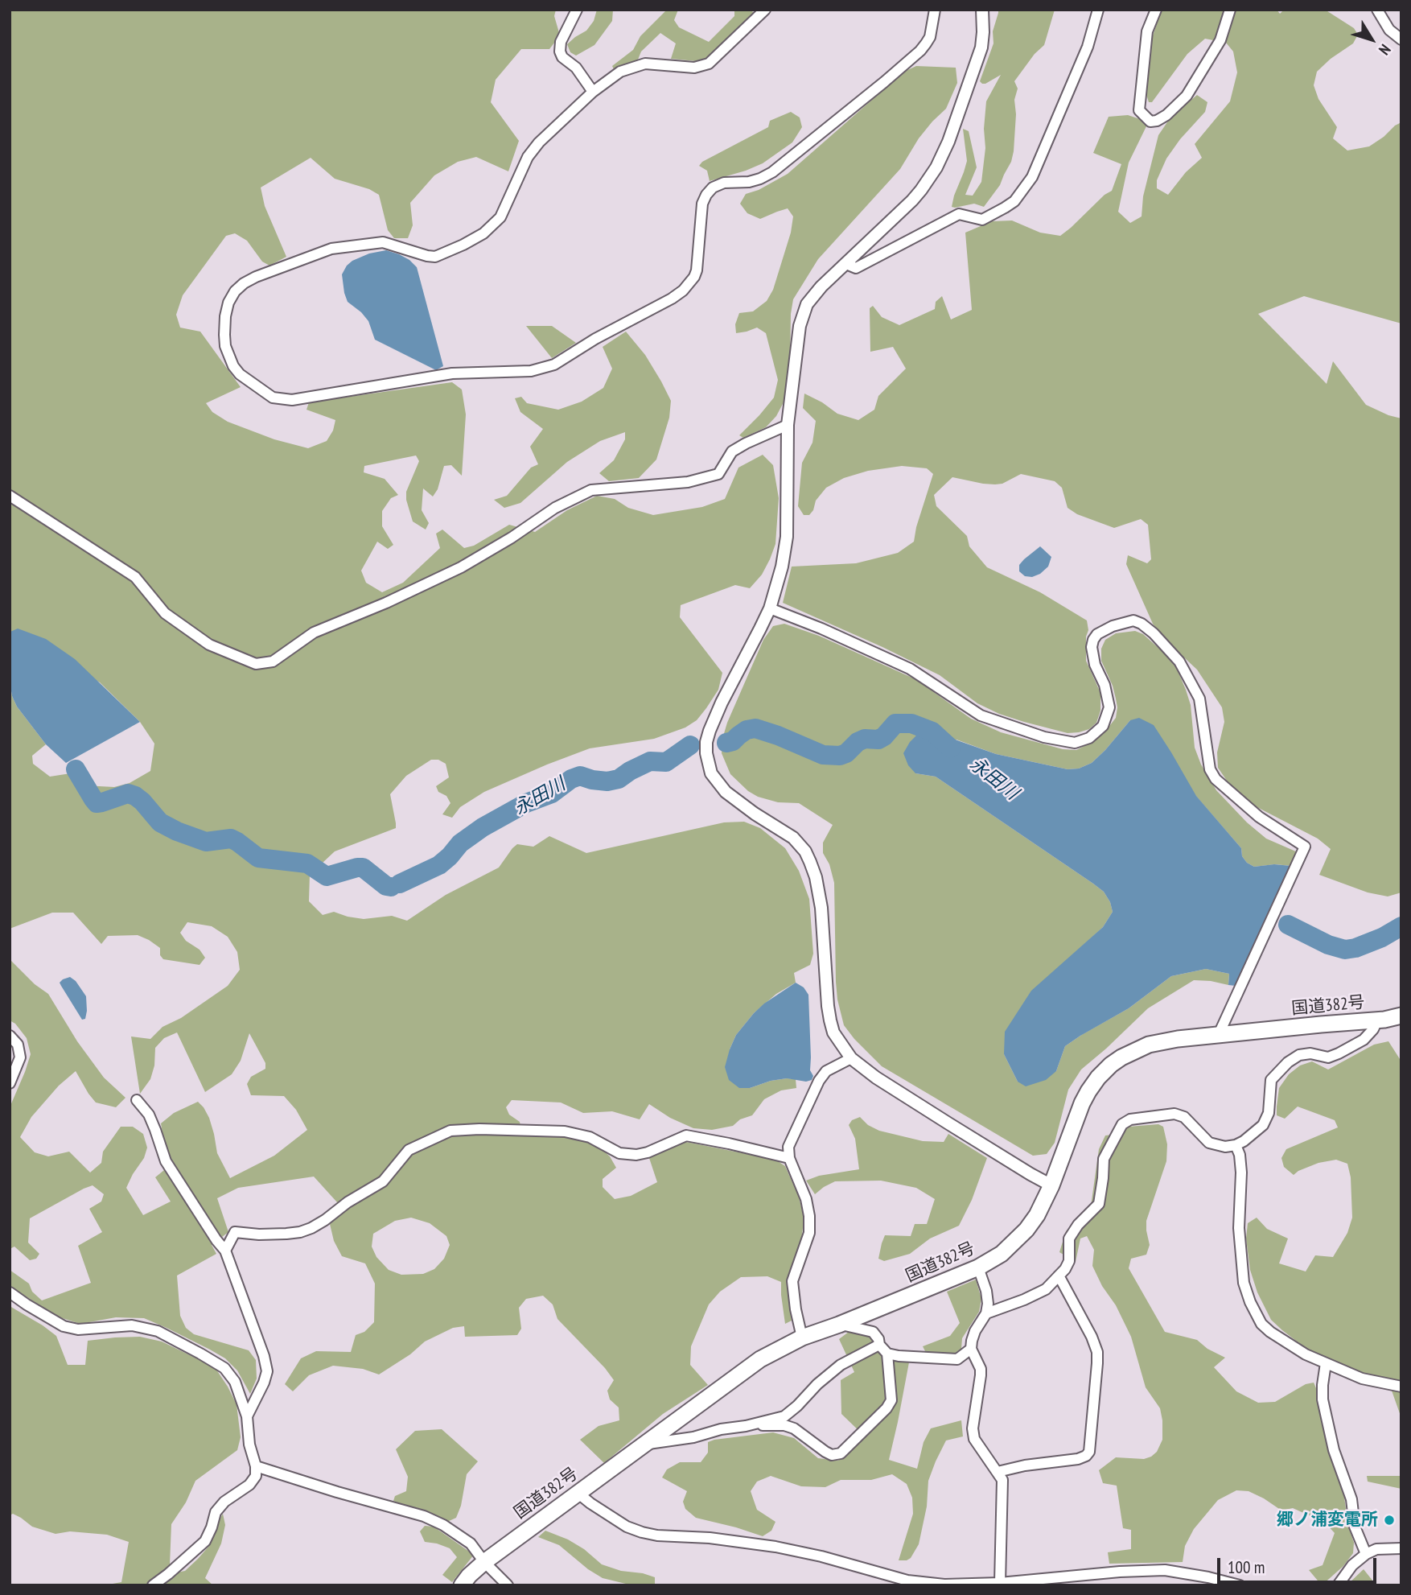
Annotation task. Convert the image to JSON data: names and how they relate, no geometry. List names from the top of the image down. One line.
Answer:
{"streets":{"highway":["国道382号"]},"water":["永田川"],"places":["郷ノ浦変電所"],"scale_bar":"100 m","north":"bottom right"}
